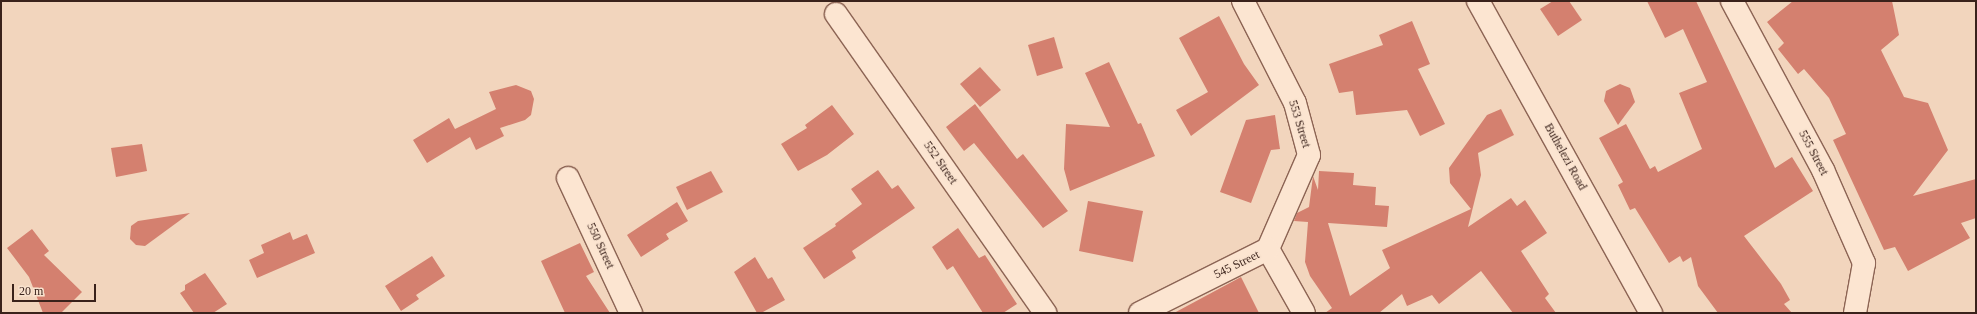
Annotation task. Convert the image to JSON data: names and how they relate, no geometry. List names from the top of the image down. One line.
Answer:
{"streets":{"street":["553 Street","555 Street","Buthelezi Road","552 Street","550 Street","545 Street"]},"crossings":[["553 Street","545 Street"]],"scale_bar":"20 m"}
